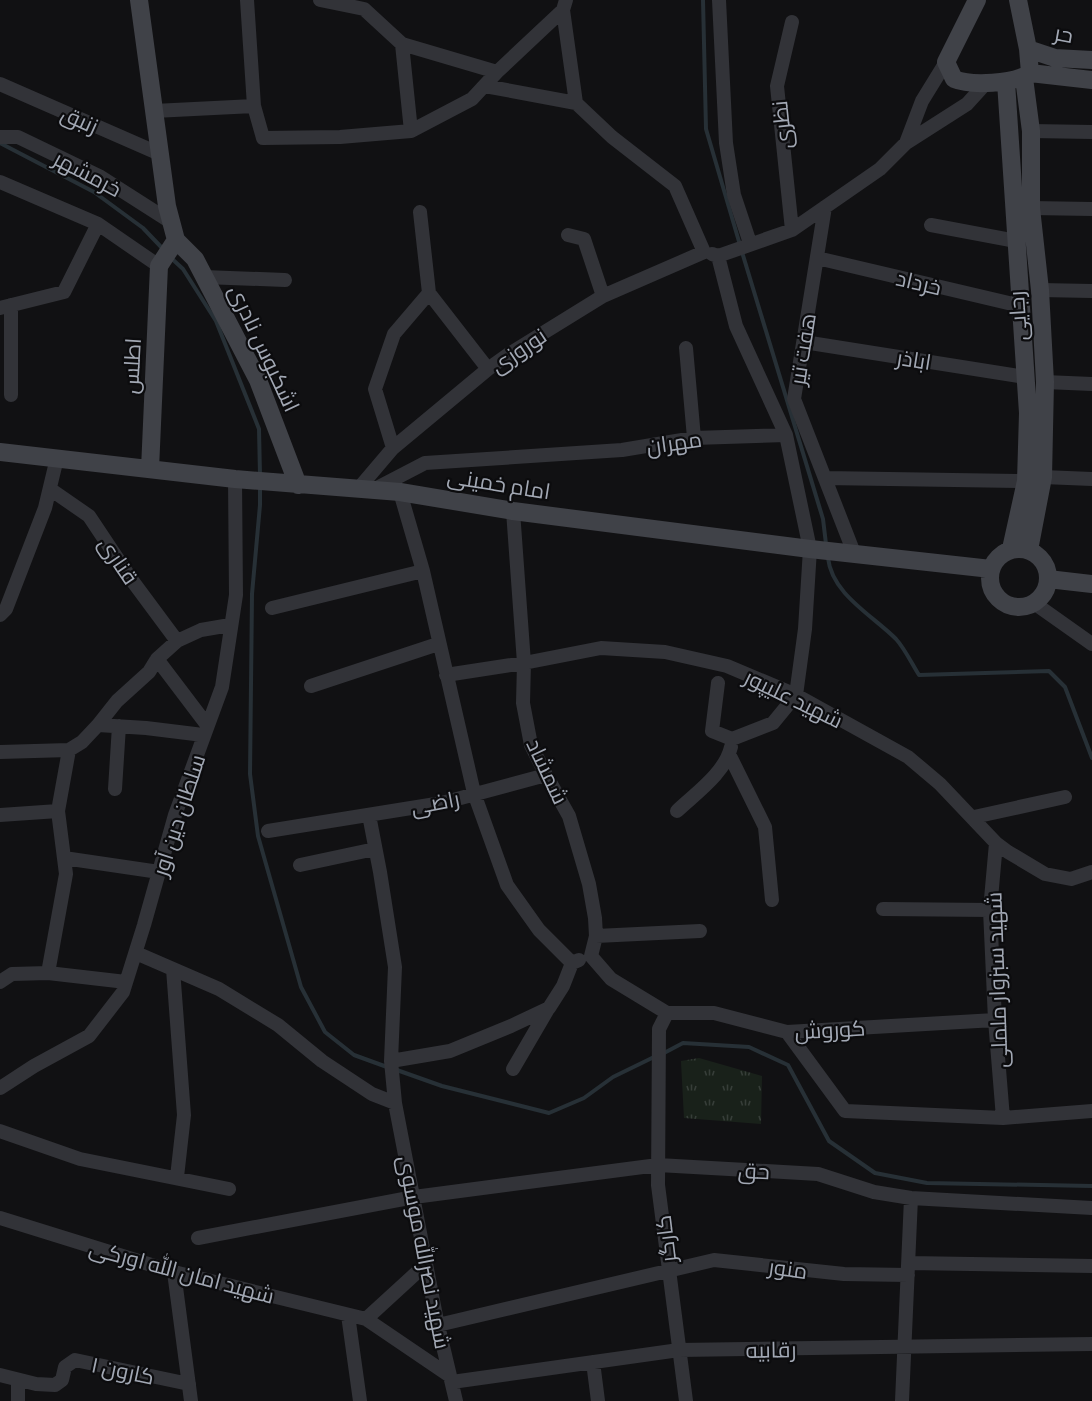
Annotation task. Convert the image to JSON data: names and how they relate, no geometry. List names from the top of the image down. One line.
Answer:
{"streets":{"main road":["حر","رجایی","اشکبوس نادری","اطلس","امام خمینی"],"street":["زنبق","نظری","خرمشهر","خرداد","هفت تیر","نوروزی","اباذر","مهران","قناری","شهید علیپور","شمشاد","راضی","سلطان دین آور","شهید سبزوار ململی","کوروش","حق","کارگر","شهید نصرالله موسوی","منور","شهید امان الله اورکی","رقابیه","کارون ۱"]},"crossings":[["حر","رجایی"],["خرمشهر","اطلس"],["خرداد","رجایی"],["خرداد","هفت تیر"],["رجایی","اباذر"],["رجایی","امام خمینی"],["اشکبوس نادری","امام خمینی"],["هفت تیر","اباذر"],["هفت تیر","امام خمینی"],["نوروزی","مهران"],["نوروزی","امام خمینی"],["اطلس","امام خمینی"],["مهران","امام خمینی"],["امام خمینی","شمشاد"],["امام خمینی","راضی"],["امام خمینی","سلطان دین آور"],["شهید علیپور","شمشاد"],["شهید علیپور","راضی"],["شهید علیپور","شهید سبزوار ململی"],["شهید سبزوار ململی","کوروش"],["کوروش","کارگر"],["حق","کارگر"],["حق","شهید نصرالله موسوی"],["کارگر","منور"],["کارگر","رقابیه"],["شهید نصرالله موسوی","منور"],["شهید نصرالله موسوی","رقابیه"]]}
